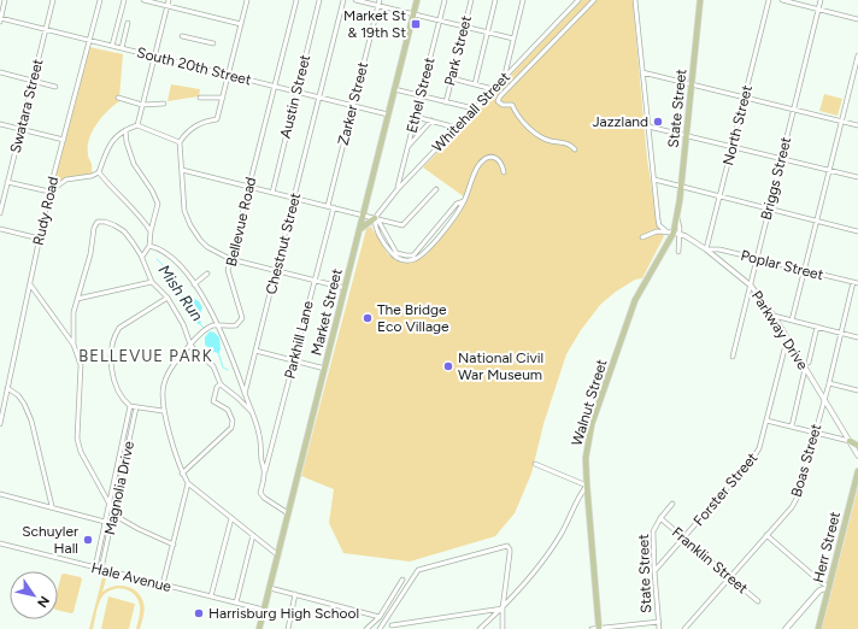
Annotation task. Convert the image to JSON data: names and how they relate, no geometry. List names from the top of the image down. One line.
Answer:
{"streets":{"main road":["State Street","Market Street","Walnut Street","Herr Street"],"street":["Park Street","South 20th Street","Ethel Street","Austin Street","Zarker Street","Swatara Street","Whitehall Street","North Street","Briggs Street","Rudy Road","Bellevue Road","Chestnut Street","Poplar Street","Parkway Drive","Parkhill Lane","Boas Street","Magnolia Drive","Forster Street","Franklin Street","Hale Avenue"]},"crossings":[["South 20th Street","Austin Street"],["South 20th Street","Zarker Street"],["South 20th Street","Swatara Street"],["South 20th Street","Rudy Road"],["South 20th Street","Bellevue Road"],["South 20th Street","Chestnut Street"],["South 20th Street","Market Street"],["Ethel Street","Whitehall Street"],["State Street","Parkway Drive"],["State Street","Walnut Street"],["State Street","Forster Street"],["State Street","Franklin Street"],["North Street","Poplar Street"],["North Street","Parkway Drive"],["Briggs Street","Poplar Street"],["Briggs Street","Parkway Drive"],["Bellevue Road","Market Street"],["Poplar Street","Parkway Drive"],["Poplar Street","Boas Street"],["Market Street","Hale Avenue"],["Parkway Drive","Walnut Street"],["Parkway Drive","Boas Street"],["Parkway Drive","Forster Street"],["Boas Street","Franklin Street"],["Magnolia Drive","Hale Avenue"],["Forster Street","Franklin Street"]],"districts":["BELLEVUE PARK"],"water":["Mish Run"],"places":{"transit":["Market St & 19th St"],"other":["Jazzland","The Bridge Eco Village","National Civil War Museum","Schuyler Hall","Harrisburg High School"]},"north":"bottom right"}
